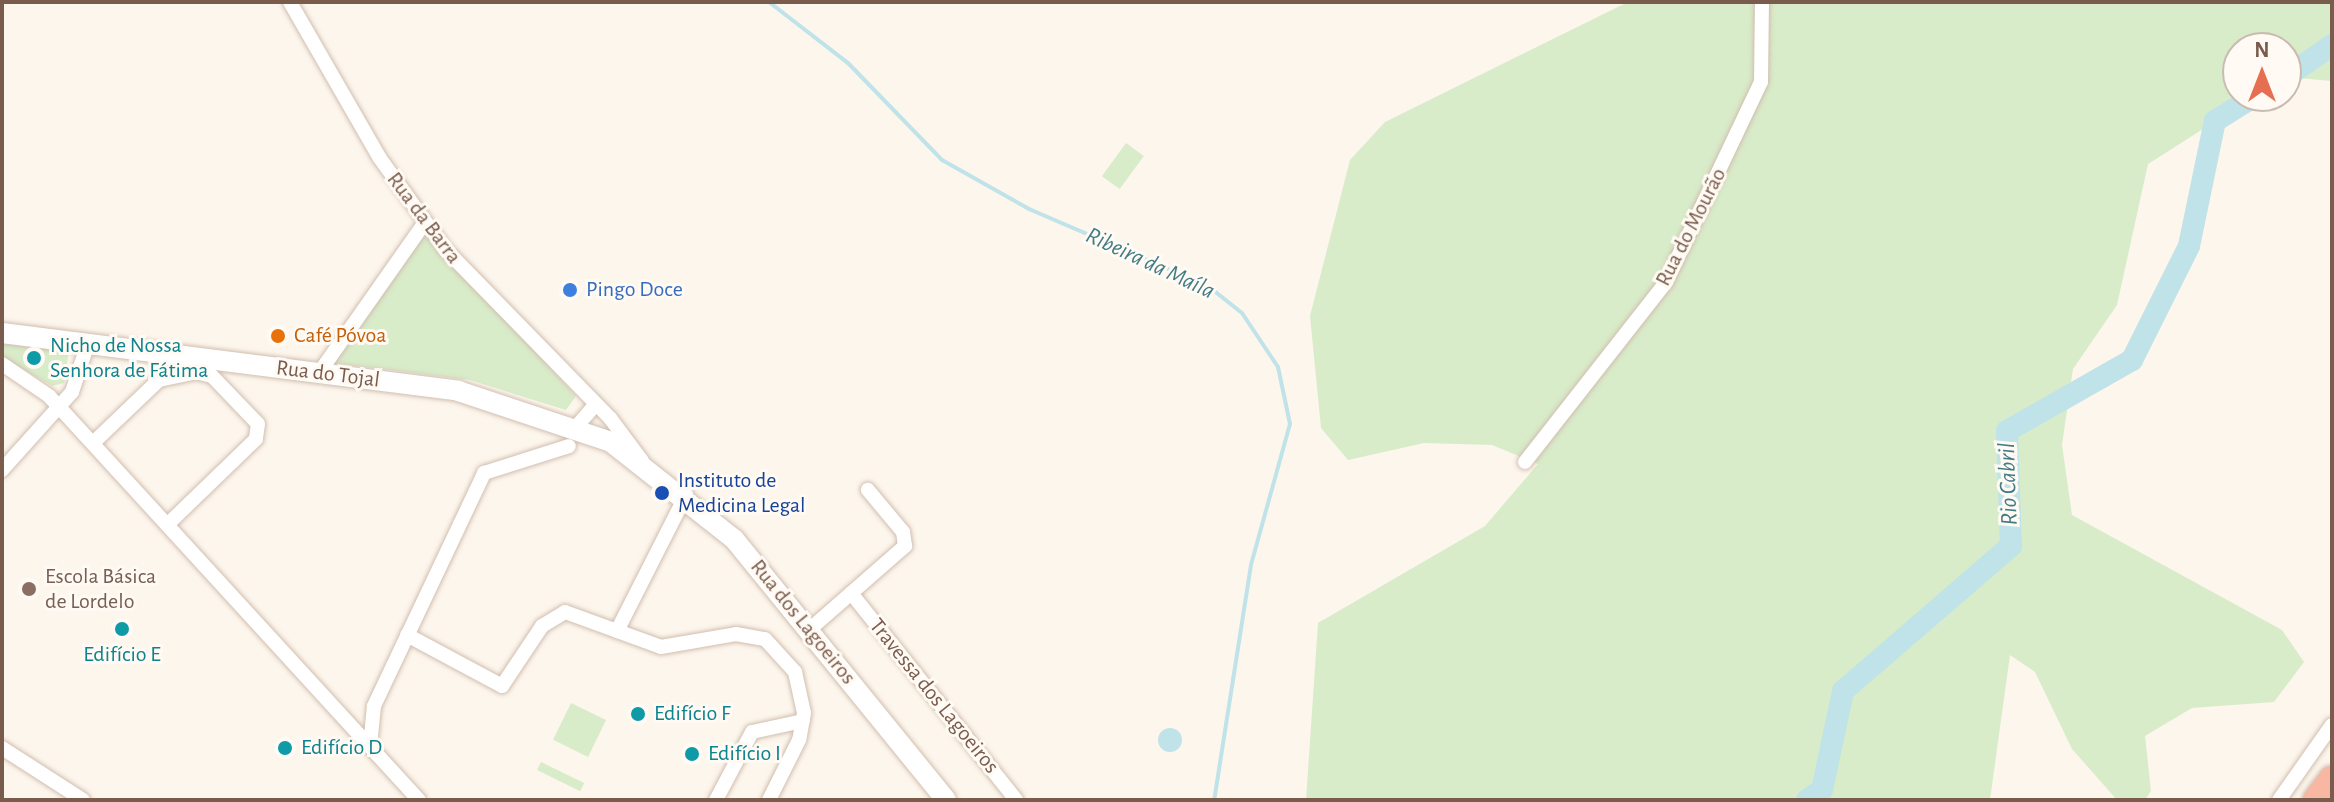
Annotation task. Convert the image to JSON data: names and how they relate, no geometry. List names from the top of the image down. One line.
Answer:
{"streets":{"main road":["Rua do Tojal","Rua dos Lagoeiros"],"street":["Rua da Barra","Rua do Mourão","Travessa dos Lagoeiros"]},"crossings":[["Rua da Barra","Rua do Tojal"],["Rua da Barra","Rua dos Lagoeiros"],["Rua do Tojal","Rua dos Lagoeiros"]],"water":["Ribeira da Maíla","Rio Cabril"],"places":["Pingo Doce","Café Póvoa","Nicho de Nossa Senhora de Fátima","Instituto de Medicina Legal","Escola Básica de Lordelo","Edifício E","Edifício F","Edifício D","Edifício I"],"north":"top"}
